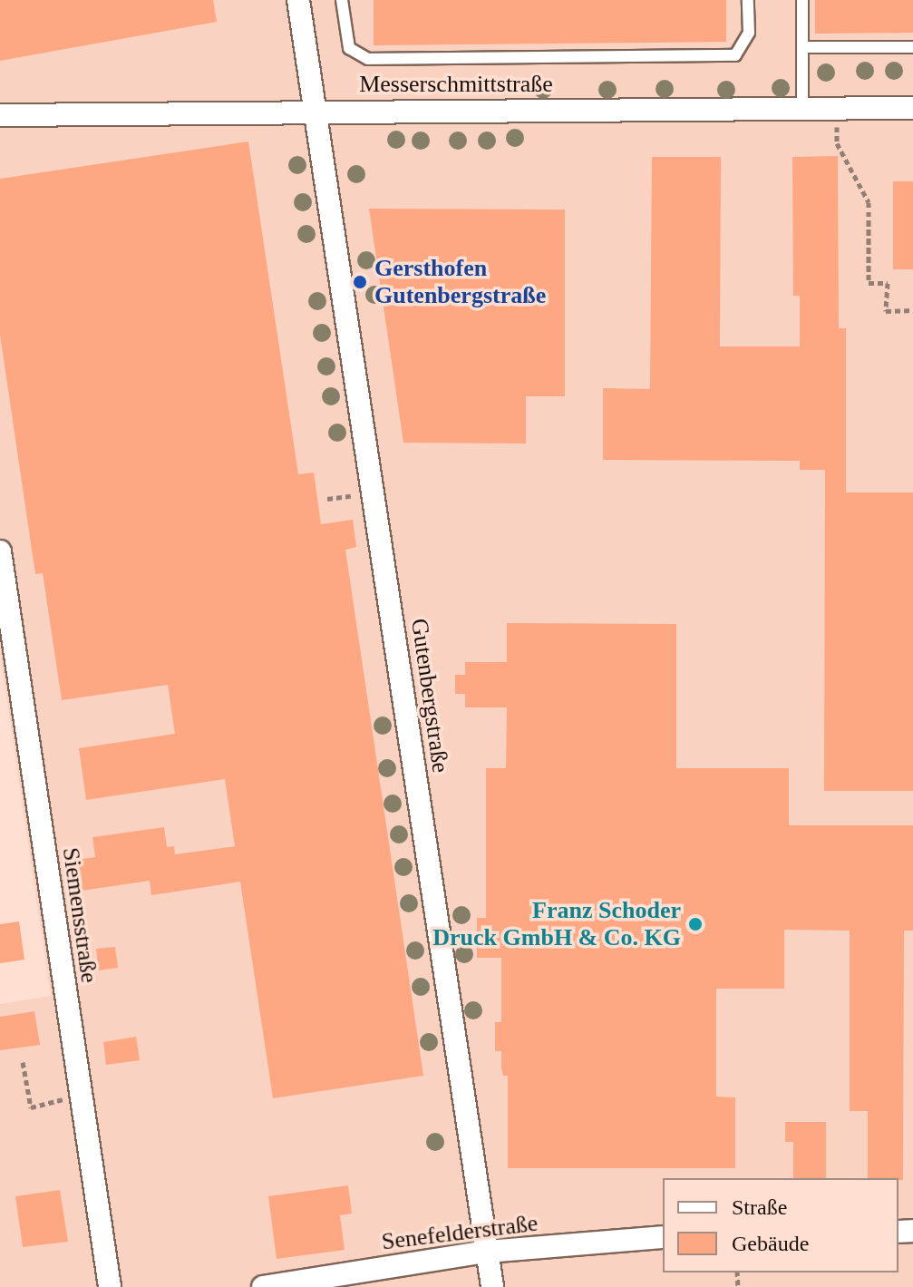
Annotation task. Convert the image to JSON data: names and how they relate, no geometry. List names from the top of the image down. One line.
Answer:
{"streets":{"street":["Messerschmittstraße","Gutenbergstraße","Siemensstraße","Senefelderstraße"]},"crossings":[["Messerschmittstraße","Gutenbergstraße"],["Gutenbergstraße","Senefelderstraße"]],"places":["Gersthofen Gutenbergstraße","Franz Schoder Druck GmbH & Co. KG"],"legend":["Straße","Gebäude"]}
